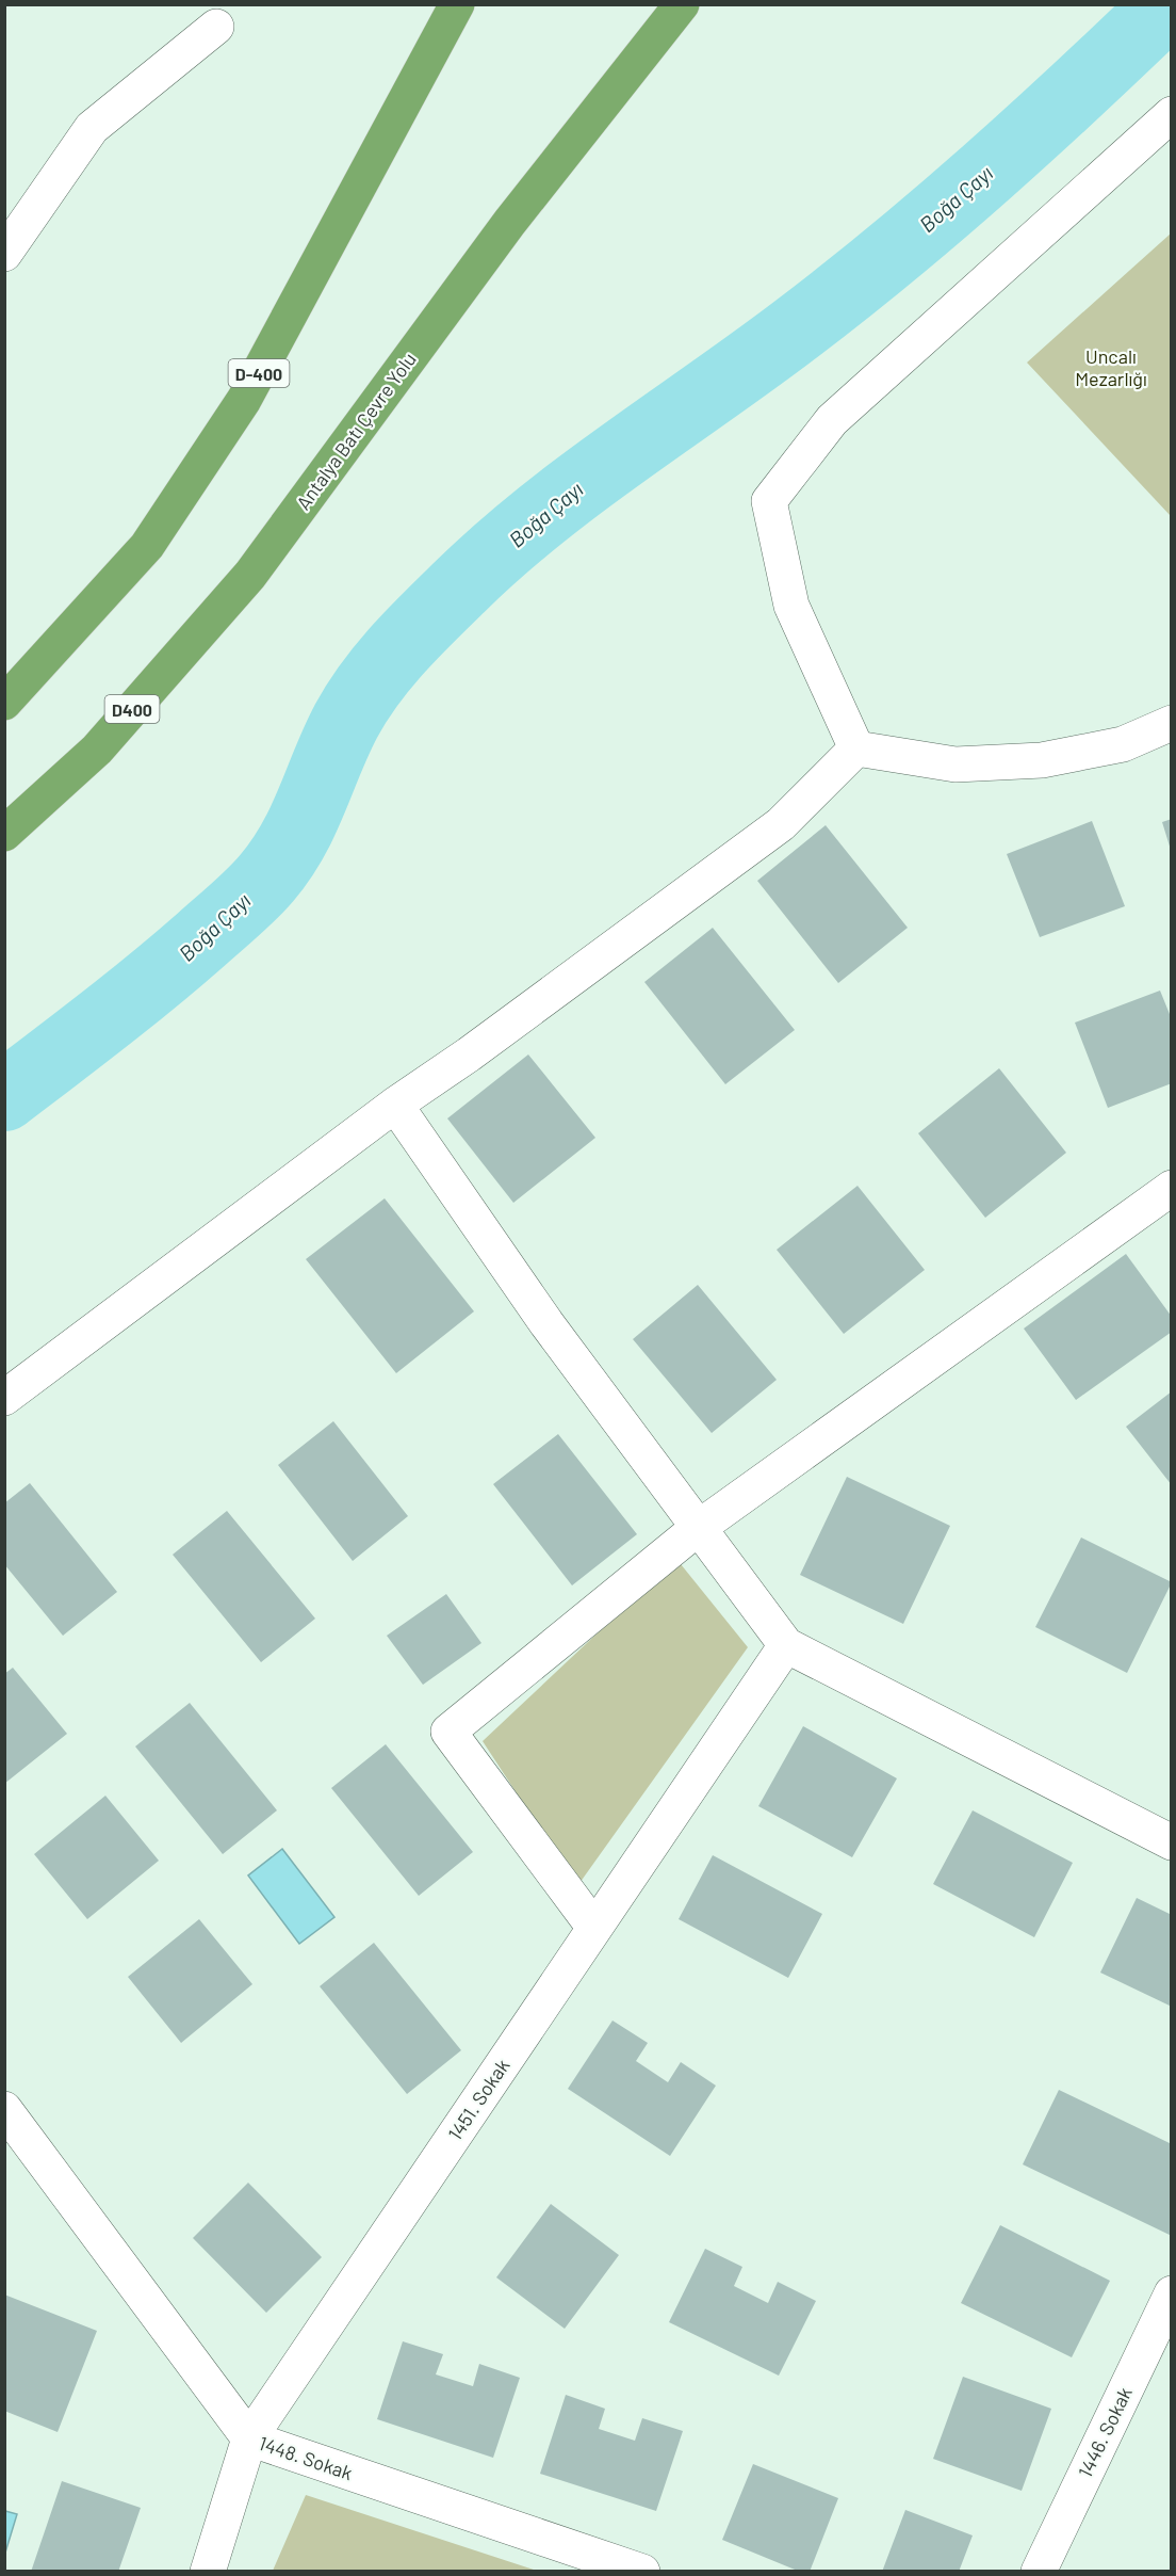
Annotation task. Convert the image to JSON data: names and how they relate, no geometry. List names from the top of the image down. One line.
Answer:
{"streets":{"highway":["D-400","Antalya Batı Çevre Yolu","D400"],"street":["1451. Sokak","1446. Sokak","1448. Sokak"]},"crossings":[["1451. Sokak","1448. Sokak"]],"water":["Boğa Çayı"],"parks":["Uncalı Mezarlığı"]}
